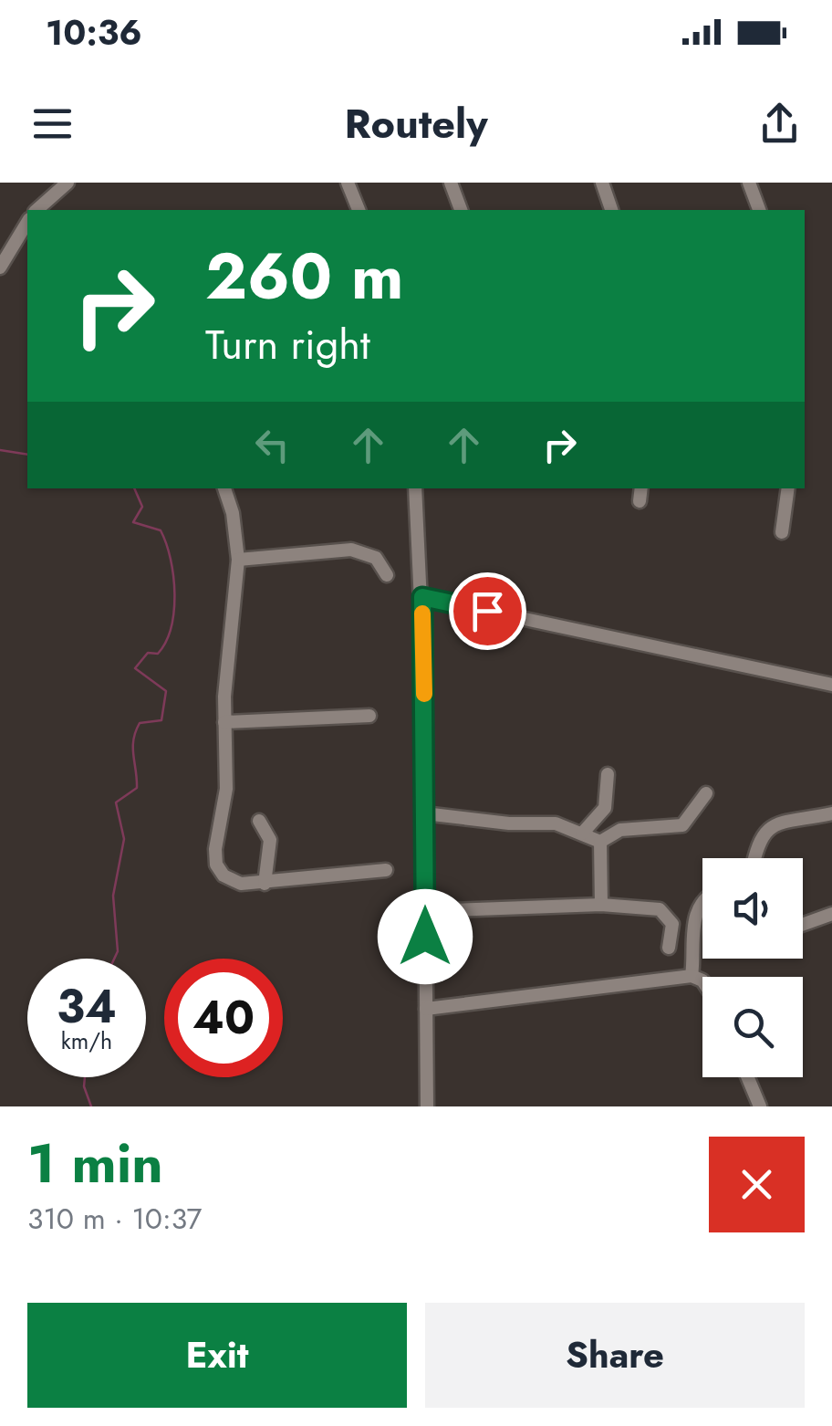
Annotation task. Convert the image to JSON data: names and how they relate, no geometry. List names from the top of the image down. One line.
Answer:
{"page":{"status":"10:36","header":"Routely","turn":["260 m","Turn right"],"speed":"34 km/h","limit":"40","heading":["1 min","310 m · 10:37"],"buttons":["Exit","Share"]}}
